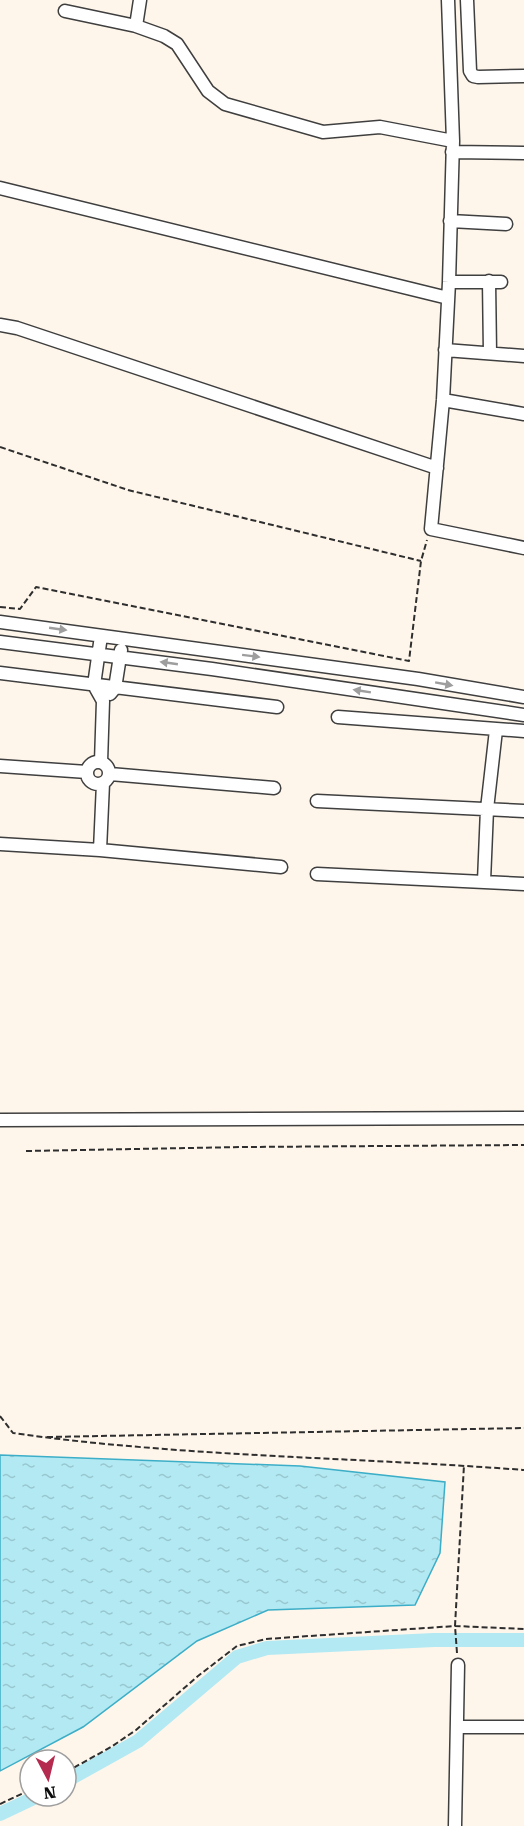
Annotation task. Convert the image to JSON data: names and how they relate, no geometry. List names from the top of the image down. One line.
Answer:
{"north":"bottom"}
